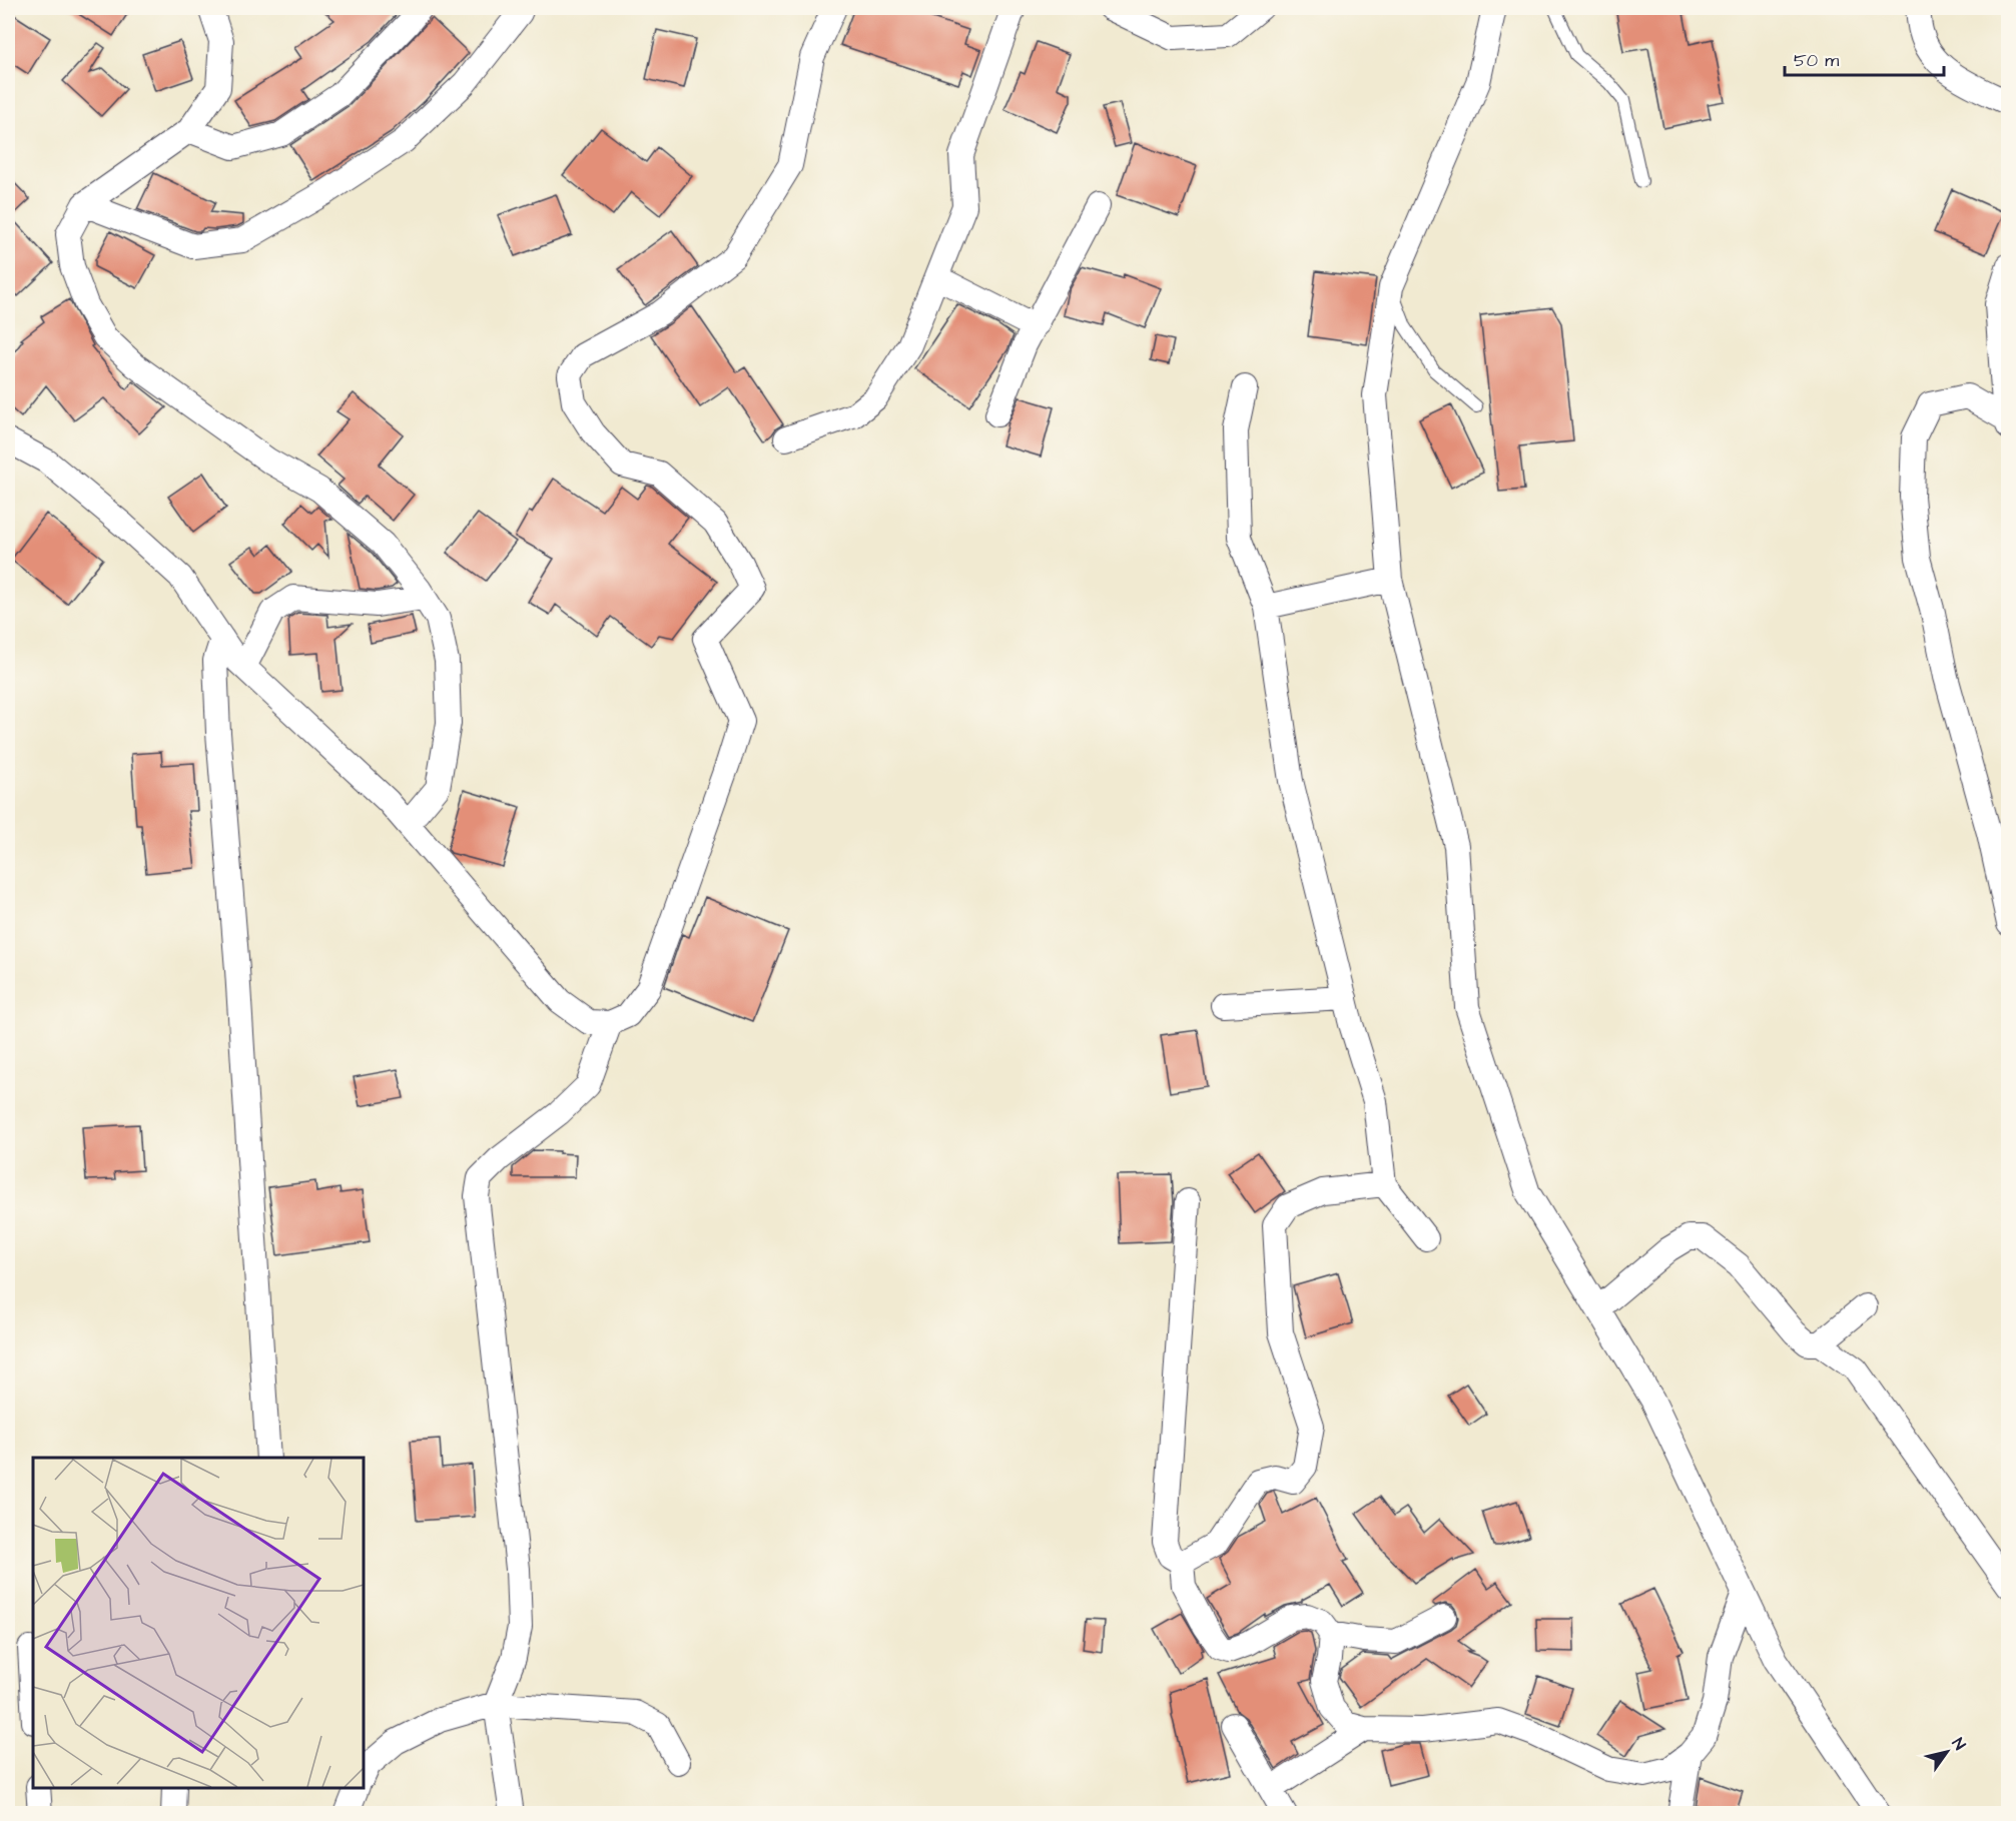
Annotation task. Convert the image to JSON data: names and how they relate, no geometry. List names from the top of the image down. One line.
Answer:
{"scale_bar":"50 m","north":"top right"}
